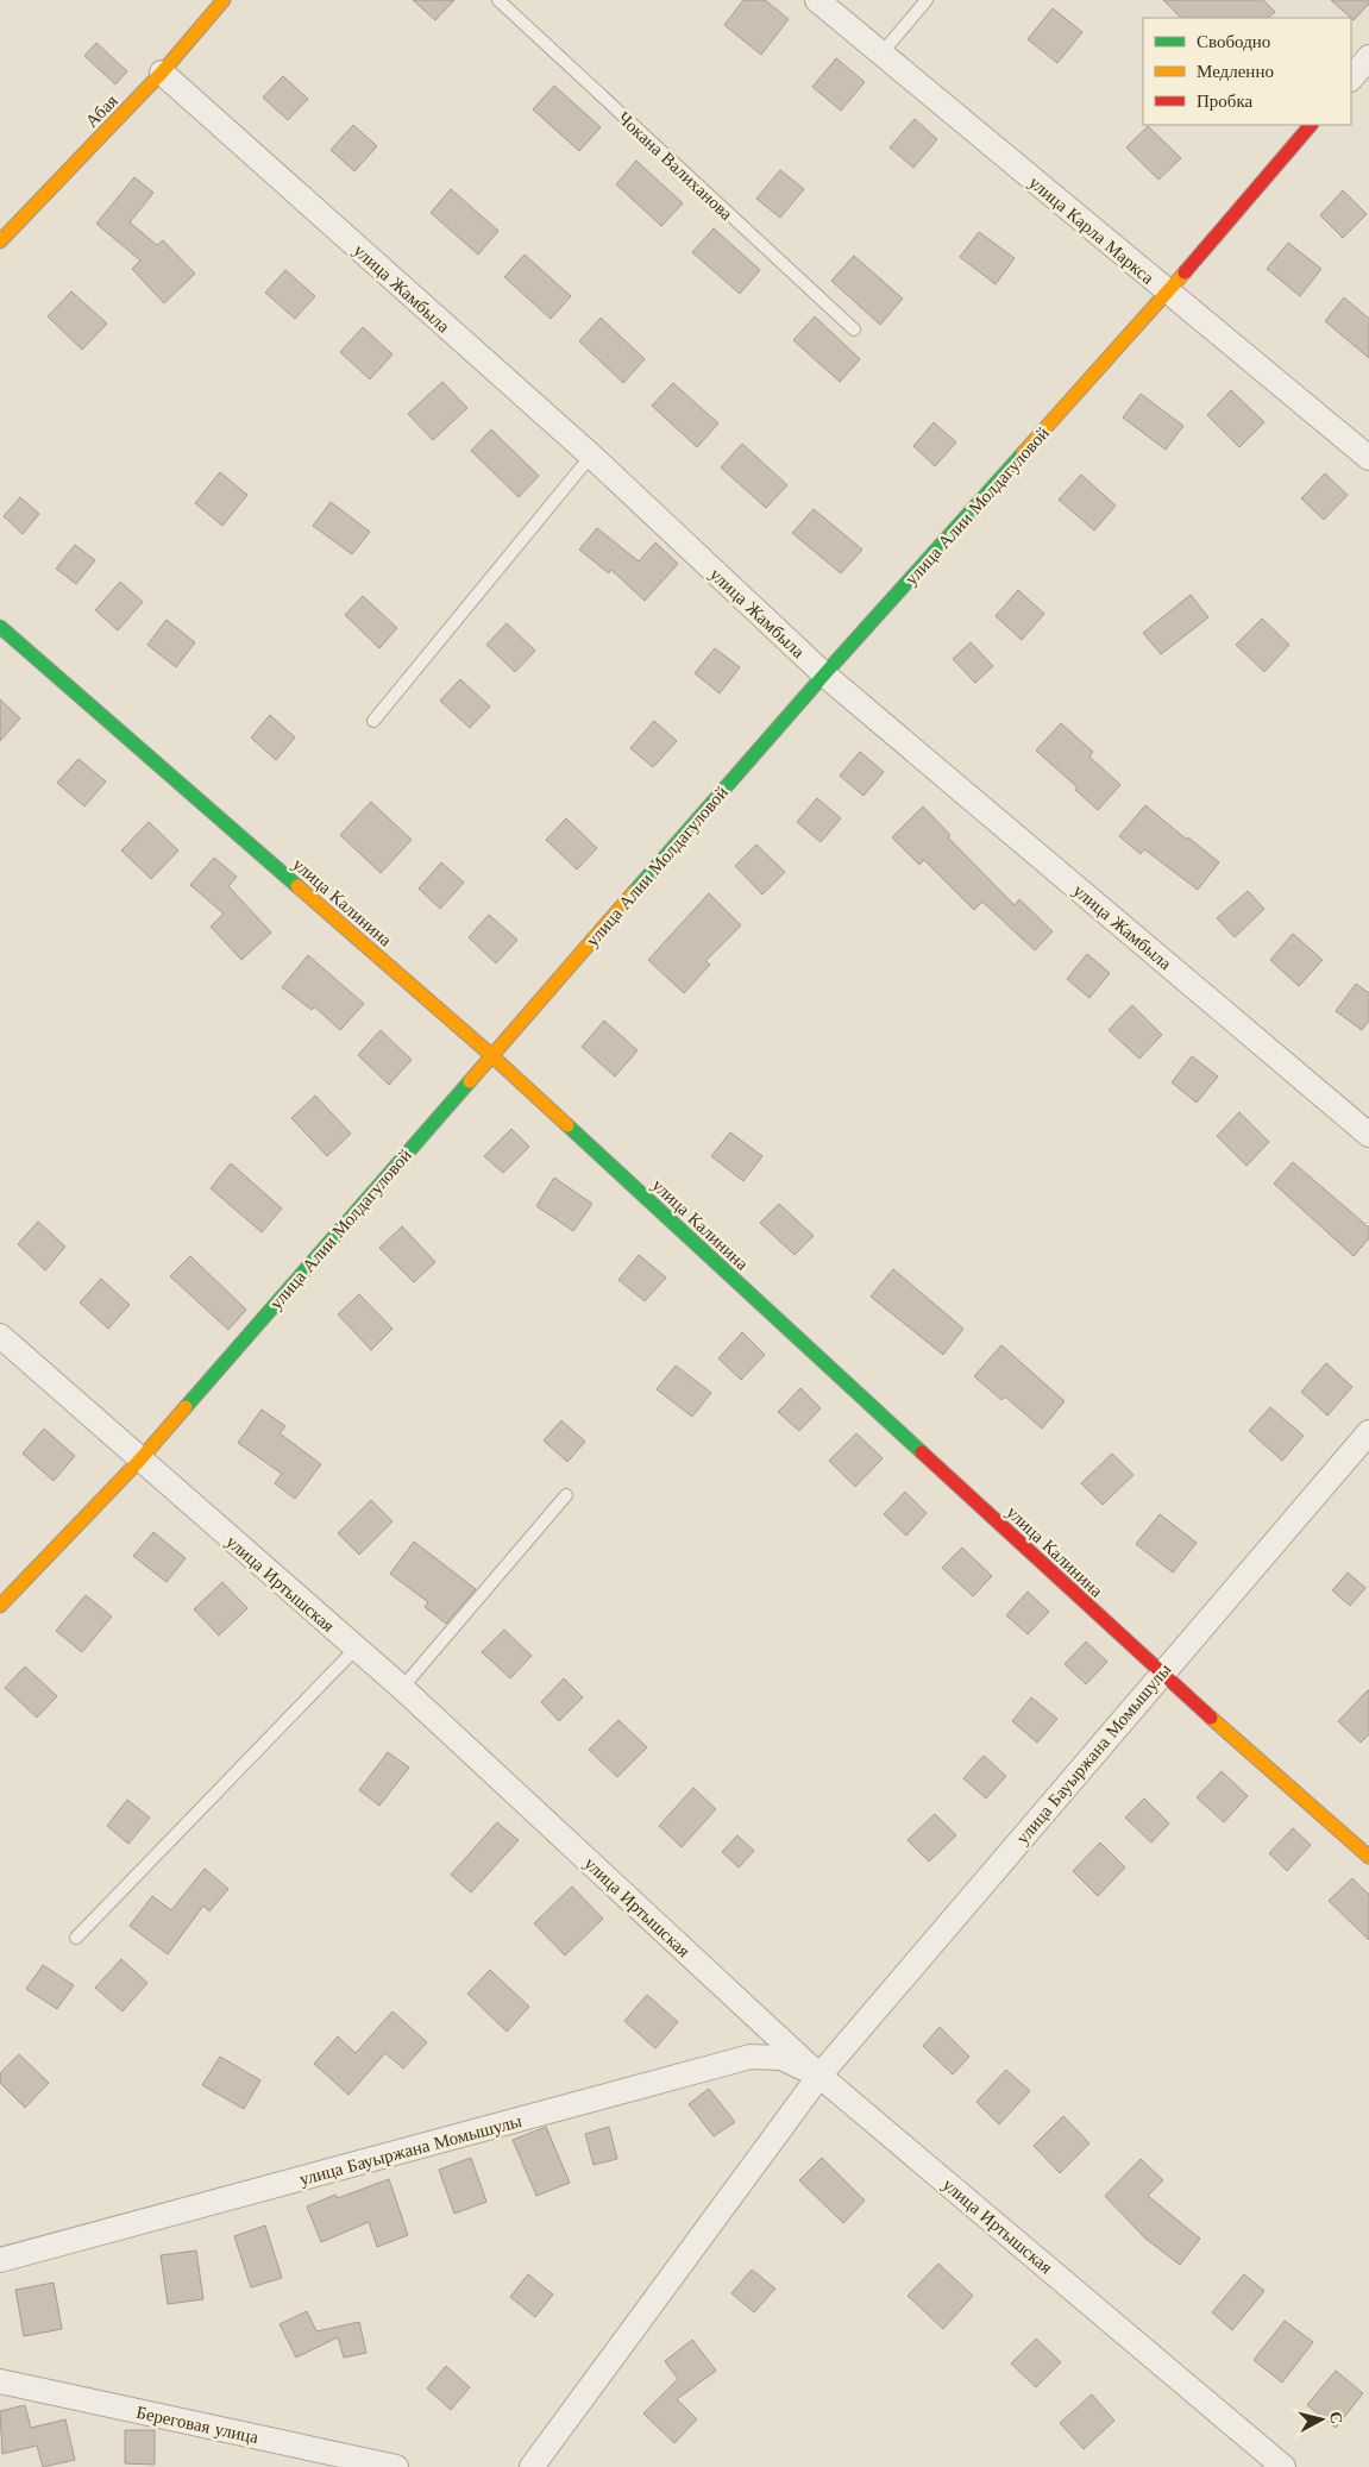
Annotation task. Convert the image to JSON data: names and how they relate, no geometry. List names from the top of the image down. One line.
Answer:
{"streets":{"street":["Абая","улица Карла Маркса","улица Жамбыла","улица Алии Молдагуловой","улица Калинина","улица Иртышская","улица Бауыржана Момышулы","Береговая улица"],"lane":["Чокана Валиханова"]},"crossings":[["Абая","улица Жамбыла"],["улица Карла Маркса","улица Алии Молдагуловой"],["улица Жамбыла","улица Алии Молдагуловой"],["улица Алии Молдагуловой","улица Калинина"],["улица Алии Молдагуловой","улица Иртышская"],["улица Калинина","улица Бауыржана Момышулы"],["улица Иртышская","улица Бауыржана Момышулы"]],"legend":["Свободно","Медленно","Пробка"],"north":"right"}
